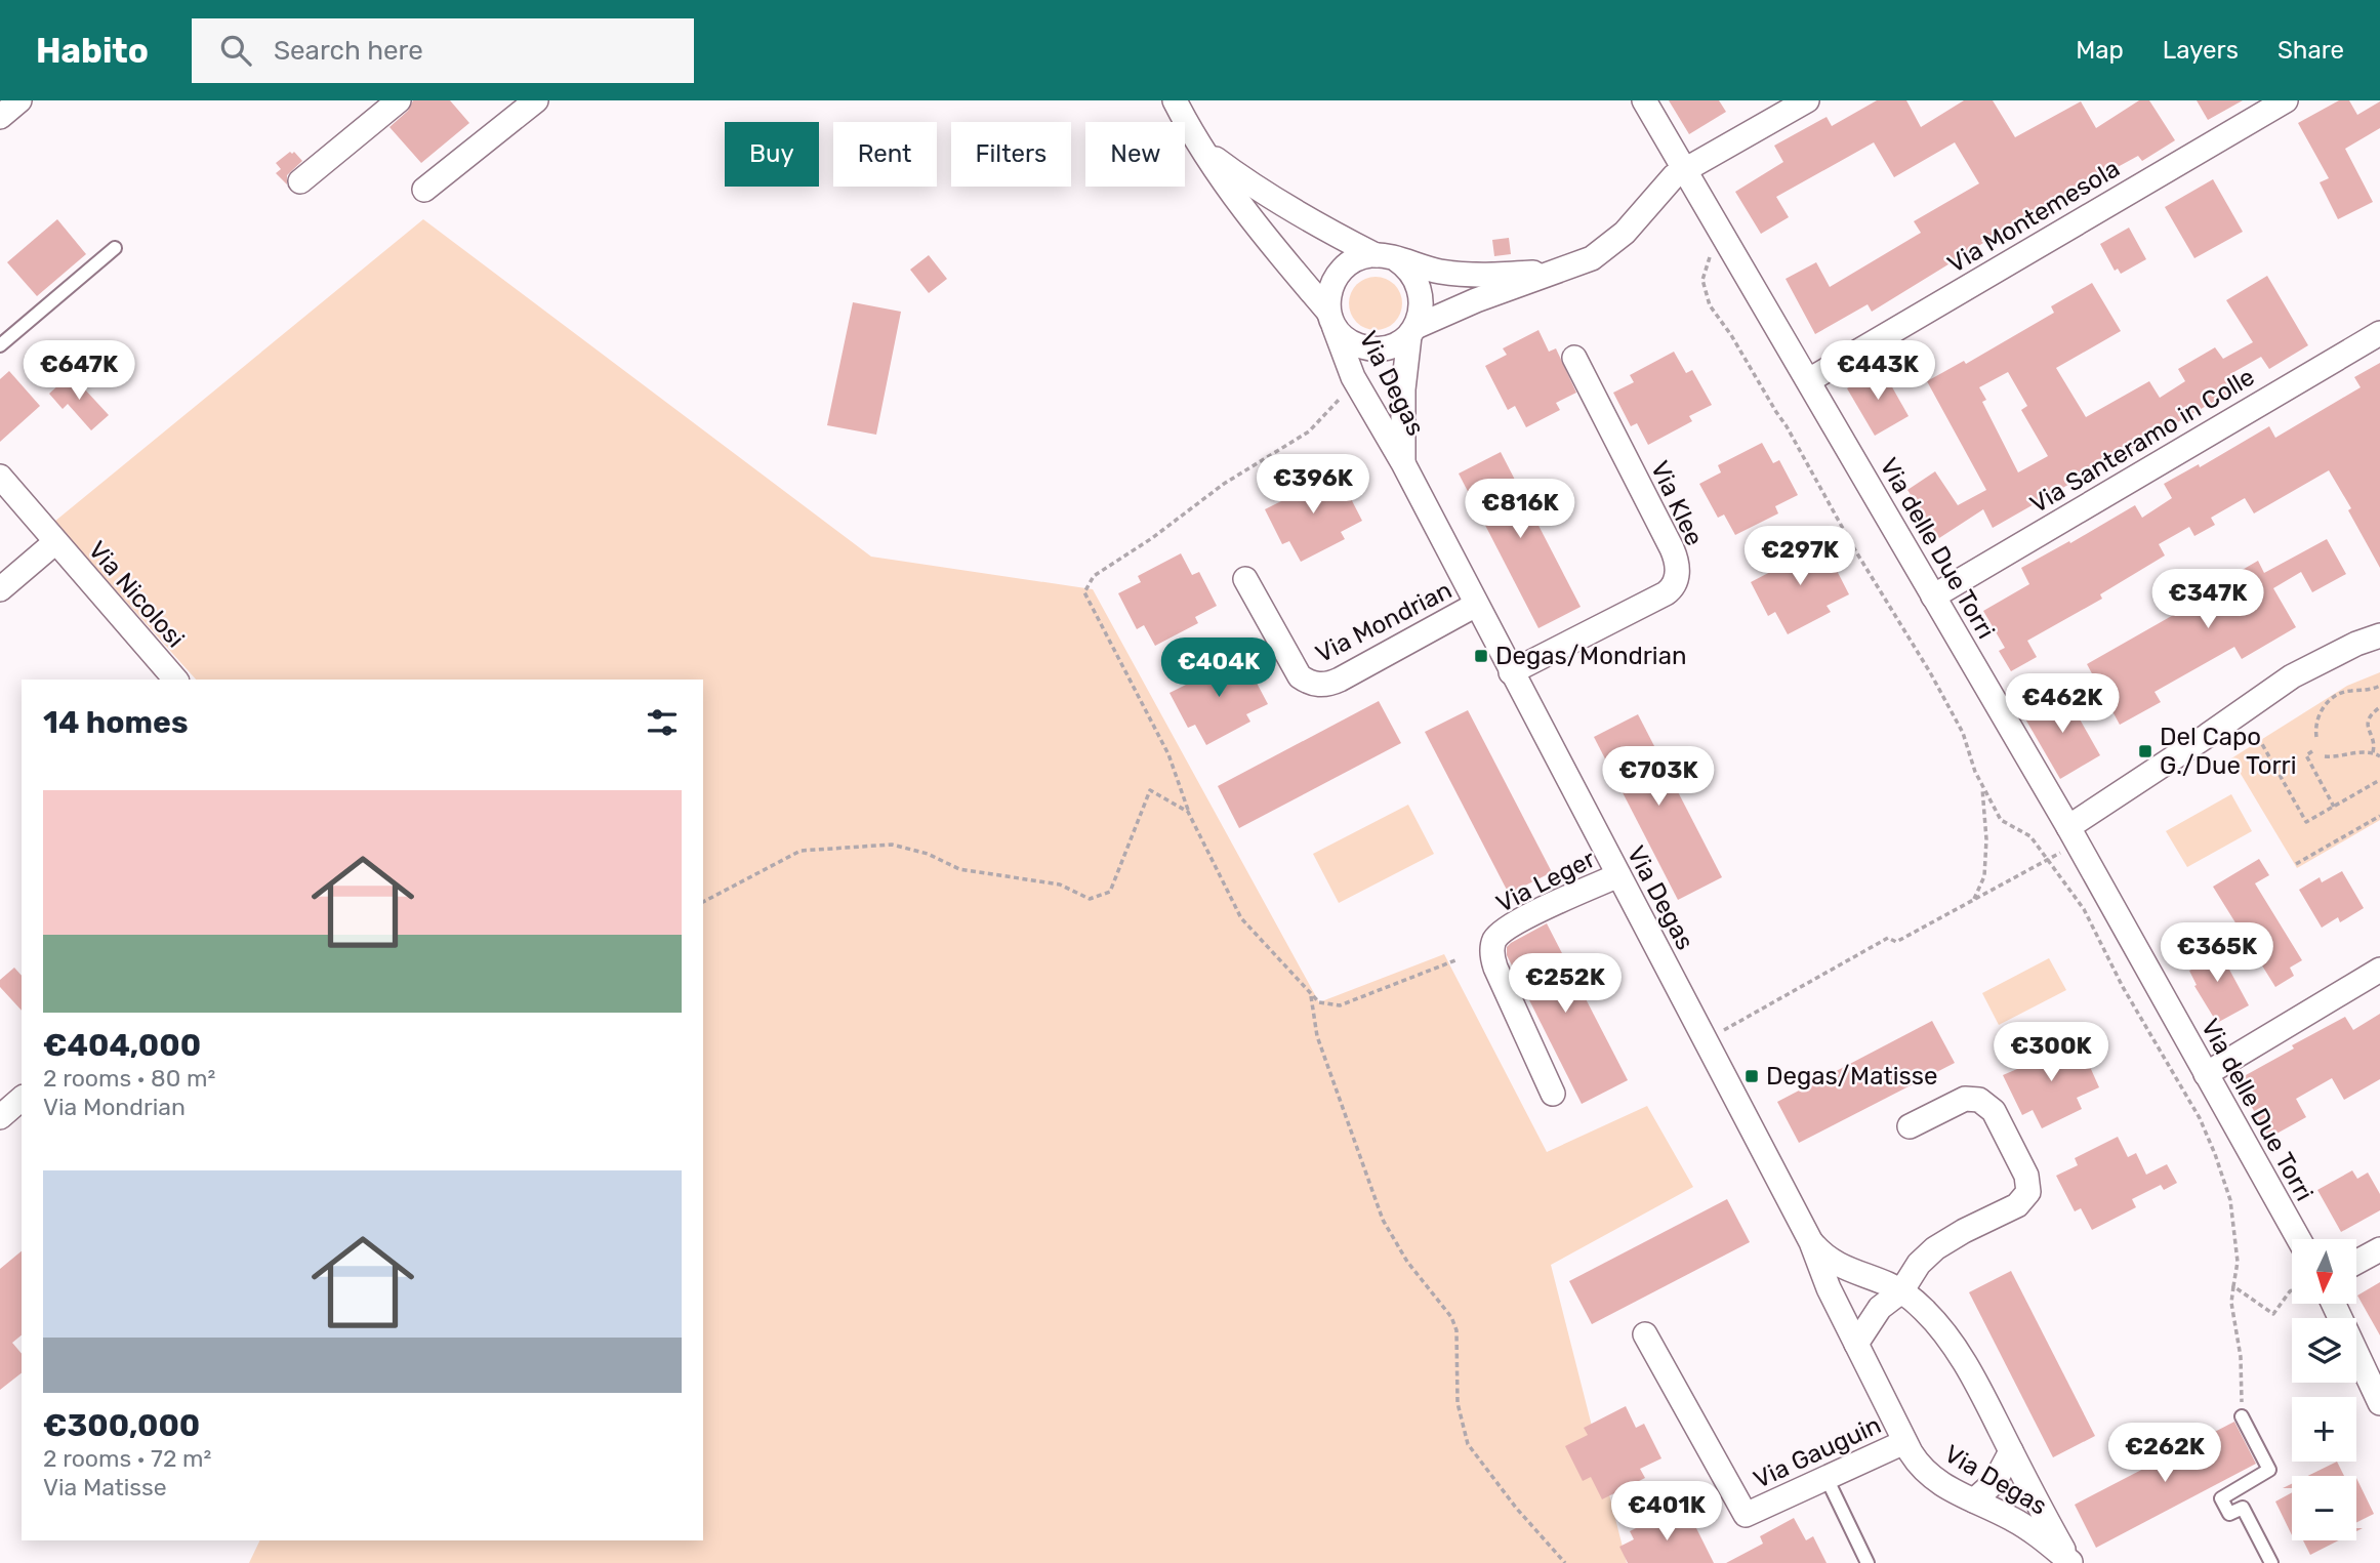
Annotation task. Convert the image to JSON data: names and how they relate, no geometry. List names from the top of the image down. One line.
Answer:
{"streets":{"street":["Via Montemesola","Via Degas","Via Santeramo in Colle","Via Klee","Via delle Due Torri","Via Nicolosi","Via Mondrian","Via Leger","Via Gauguin"]},"crossings":[["Via Montemesola","Via delle Due Torri"],["Via Degas","Via Klee"],["Via Degas","Via Mondrian"],["Via Degas","Via Leger"],["Via Degas","Via Gauguin"],["Via Santeramo in Colle","Via delle Due Torri"]],"places":{"transit":["Degas/Mondrian","Del Capo G./Due Torri","Degas/Matisse"]},"north":"bottom","page":{"header":"Habito","search":"Search here","nav":["Map","Layers","Share"],"chip":["Buy","Rent","Filters","New"],"price":["€647K","€443K","€396K","€816K","€297K","€347K","€404K","€462K","€703K","€365K","€252K","€300K","€262K","€401K"],"heading":"14 homes","list":[{"name":"€404,000","note":"2 rooms · 80 m² · Via Mondrian"},{"name":"€300,000","note":"2 rooms · 72 m² · Via Matisse"}],"map_buttons":["+","−"]}}
